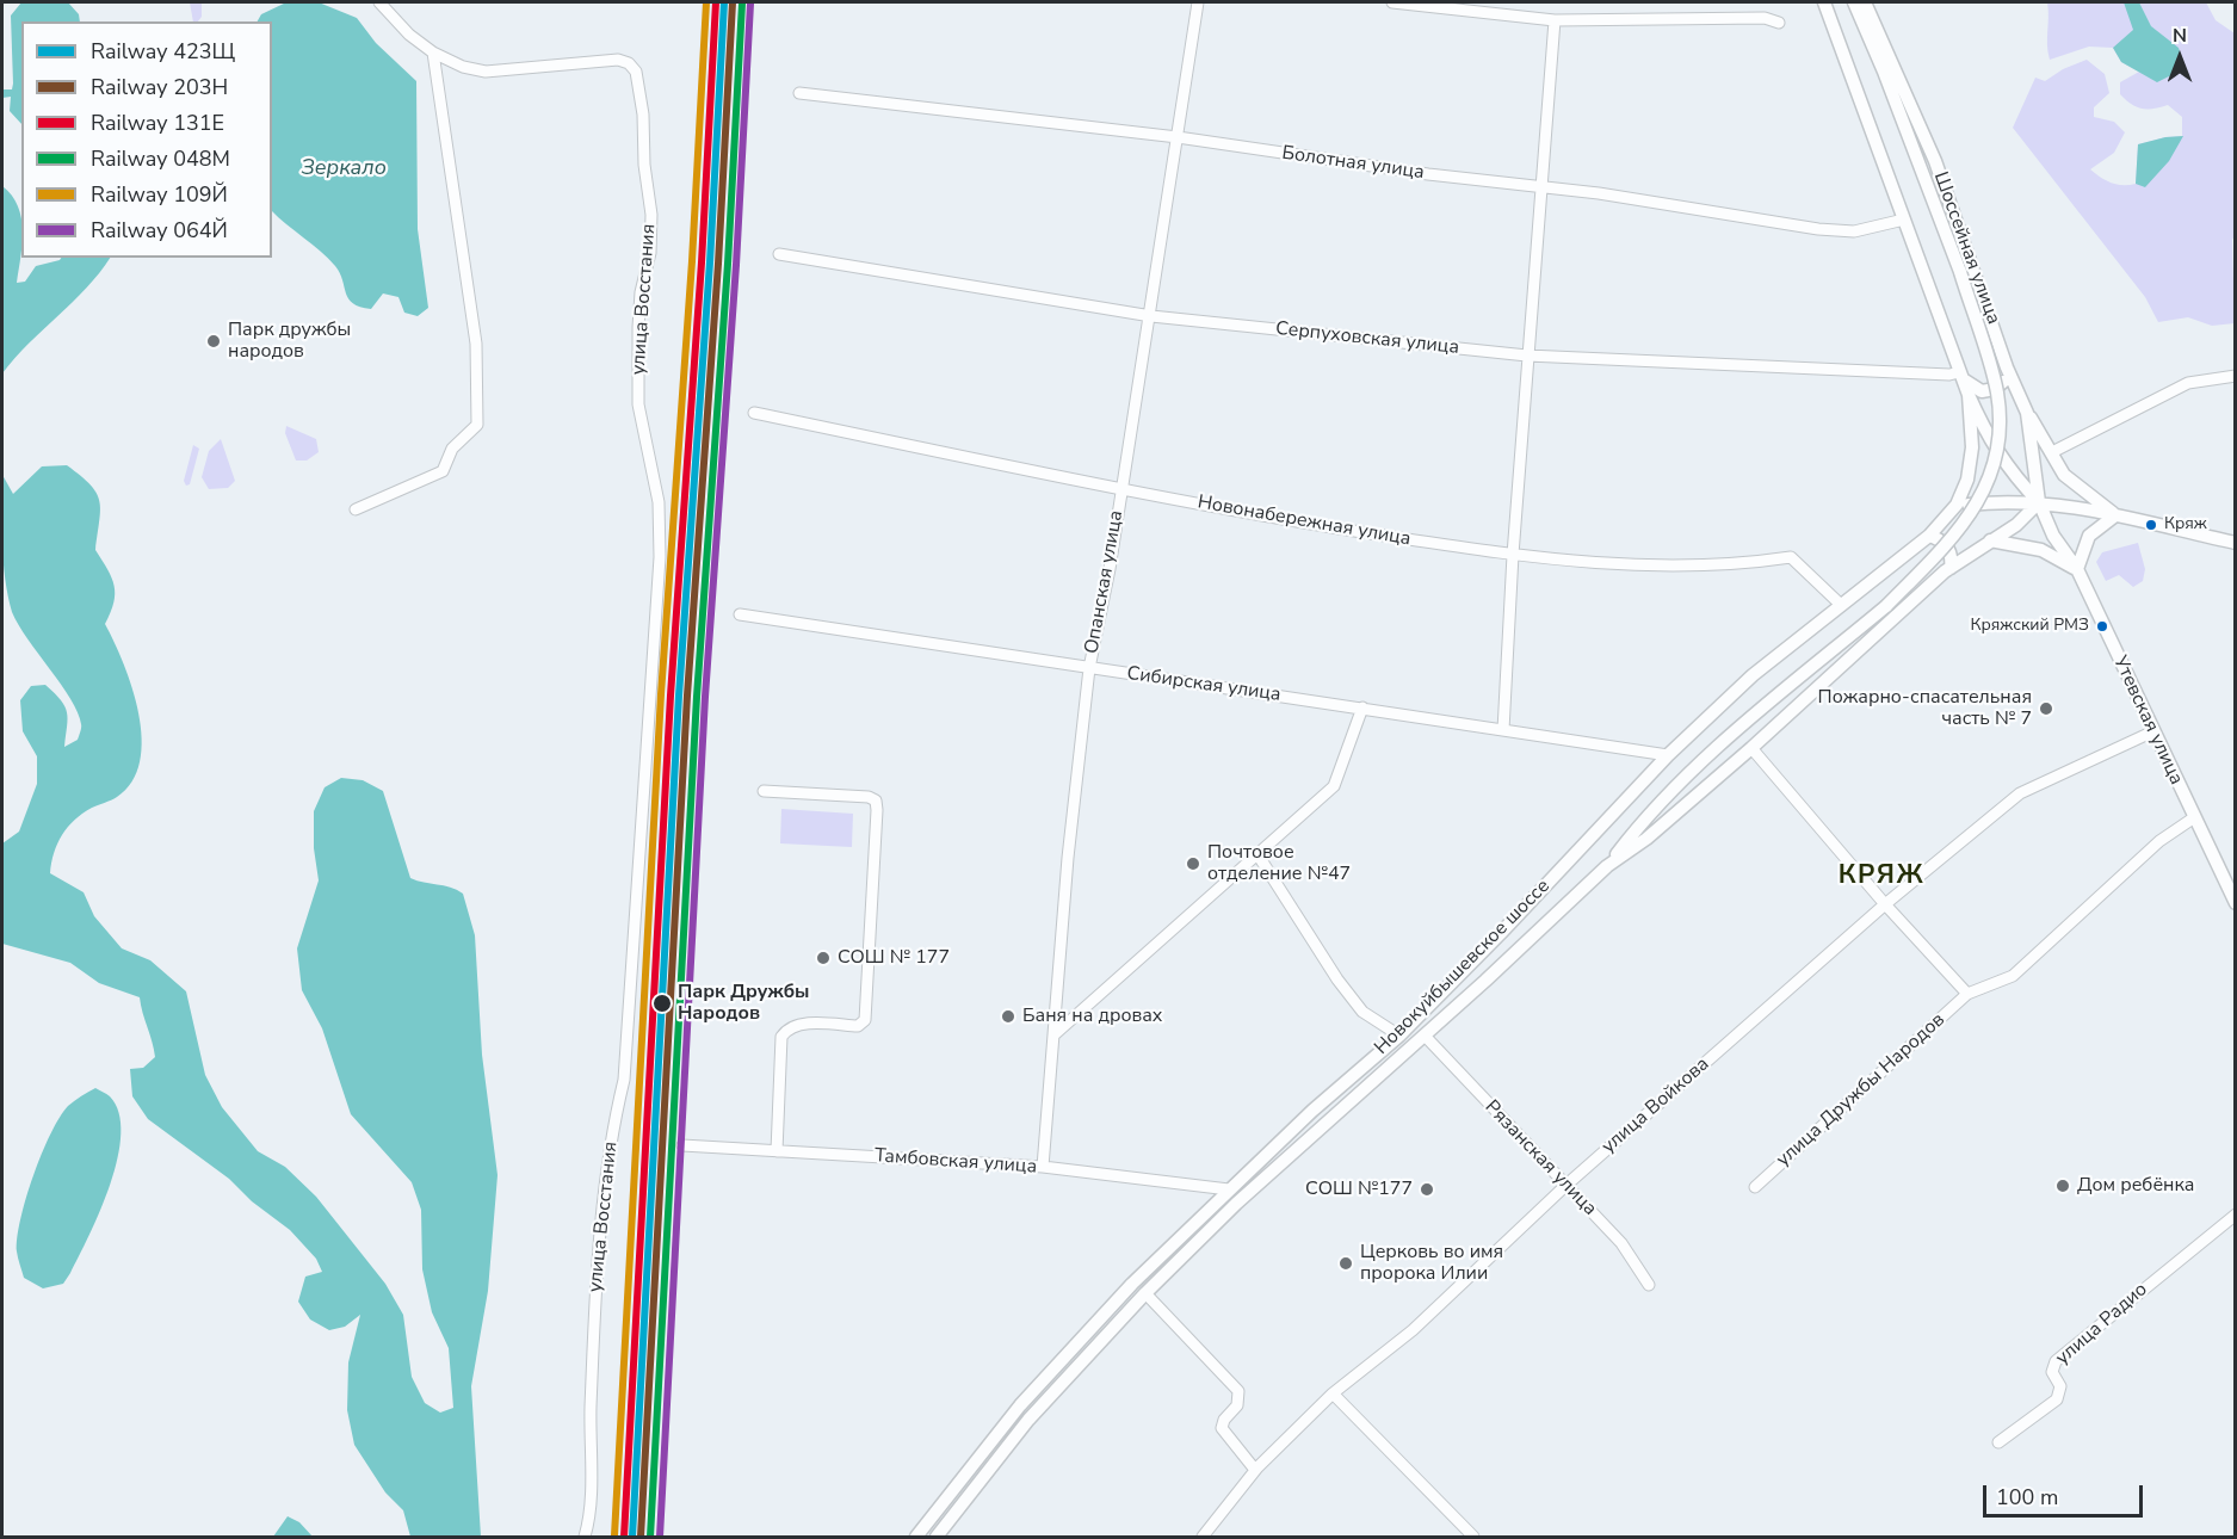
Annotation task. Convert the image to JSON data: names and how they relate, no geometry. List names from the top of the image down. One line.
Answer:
{"streets":{"main road":["Шоссейная улица","Утевская улица","Новокуйбышевское шоссе"],"street":["Болотная улица","улица Восстания","Серпуховская улица","Новонабережная улица","Опанская улица","Сибирская улица","улица Дружбы Народов","улица Войкова","Рязанская улица","Тамбовская улица","улица Радио"]},"crossings":[["Болотная улица","Опанская улица"],["Шоссейная улица","Утевская улица"],["Шоссейная улица","Новокуйбышевское шоссе"],["Серпуховская улица","Опанская улица"],["Новонабережная улица","Опанская улица"],["Новонабережная улица","Новокуйбышевское шоссе"],["Опанская улица","Сибирская улица"],["Опанская улица","Тамбовская улица"],["Сибирская улица","Новокуйбышевское шоссе"],["Утевская улица","Новокуйбышевское шоссе"],["Утевская улица","улица Дружбы Народов"],["Утевская улица","улица Войкова"],["Новокуйбышевское шоссе","Рязанская улица"],["Новокуйбышевское шоссе","Тамбовская улица"],["улица Войкова","Рязанская улица"]],"districts":["КРЯЖ"],"water":["Зеркало"],"places":["Парк дружбы народов","Кряж","Кряжский РМЗ","Пожарно-спасательная часть № 7","Почтовое отделение №47","СОШ № 177","Парк Дружбы Народов","Баня на дровах","Дом ребёнка","СОШ №177","Церковь во имя пророка Илии"],"lines":["rail line 423Щ","rail line 203Н","rail line 131Е","rail line 109Й","rail line 048М","rail line 064Й"],"legend":["Railway 423Щ","Railway 203Н","Railway 131Е","Railway 048М","Railway 109Й","Railway 064Й"],"scale_bar":"100 m","north":"top"}
